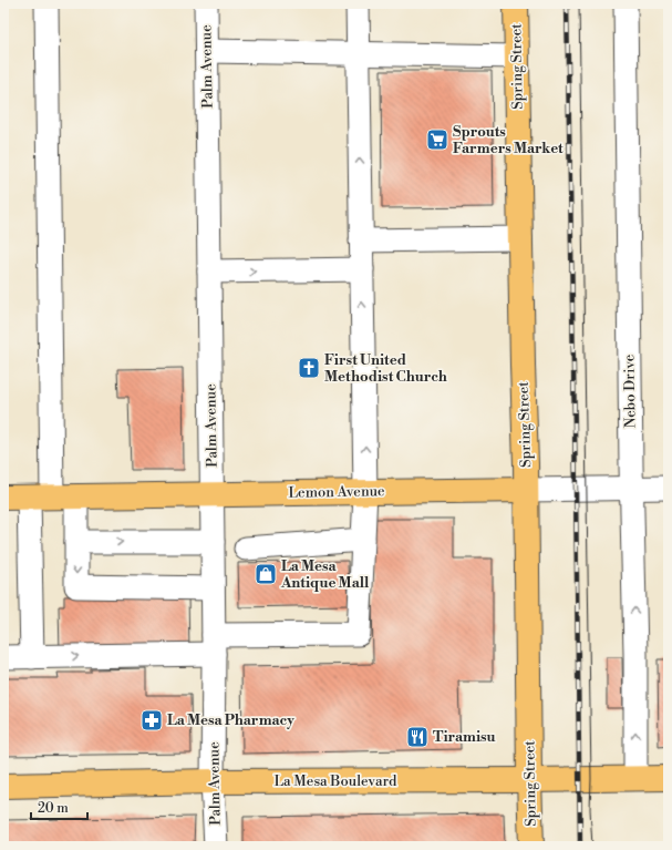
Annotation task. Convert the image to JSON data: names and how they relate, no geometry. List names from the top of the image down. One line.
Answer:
{"streets":{"main road":["Spring Street","Lemon Avenue","La Mesa Boulevard"],"street":["Palm Avenue","Nebo Drive"]},"crossings":[["Palm Avenue","Lemon Avenue"],["Palm Avenue","La Mesa Boulevard"],["Spring Street","Lemon Avenue"],["Spring Street","La Mesa Boulevard"],["Nebo Drive","Lemon Avenue"],["Nebo Drive","La Mesa Boulevard"]],"one_way":["Nebo Drive"],"places":{"supermarket":["Sprouts Farmers Market"],"church":["First United Methodist Church"],"shop":["La Mesa Antique Mall"],"pharmacy":["La Mesa Pharmacy"],"restaurant":["Tiramisu"]},"scale_bar":"20 m"}
